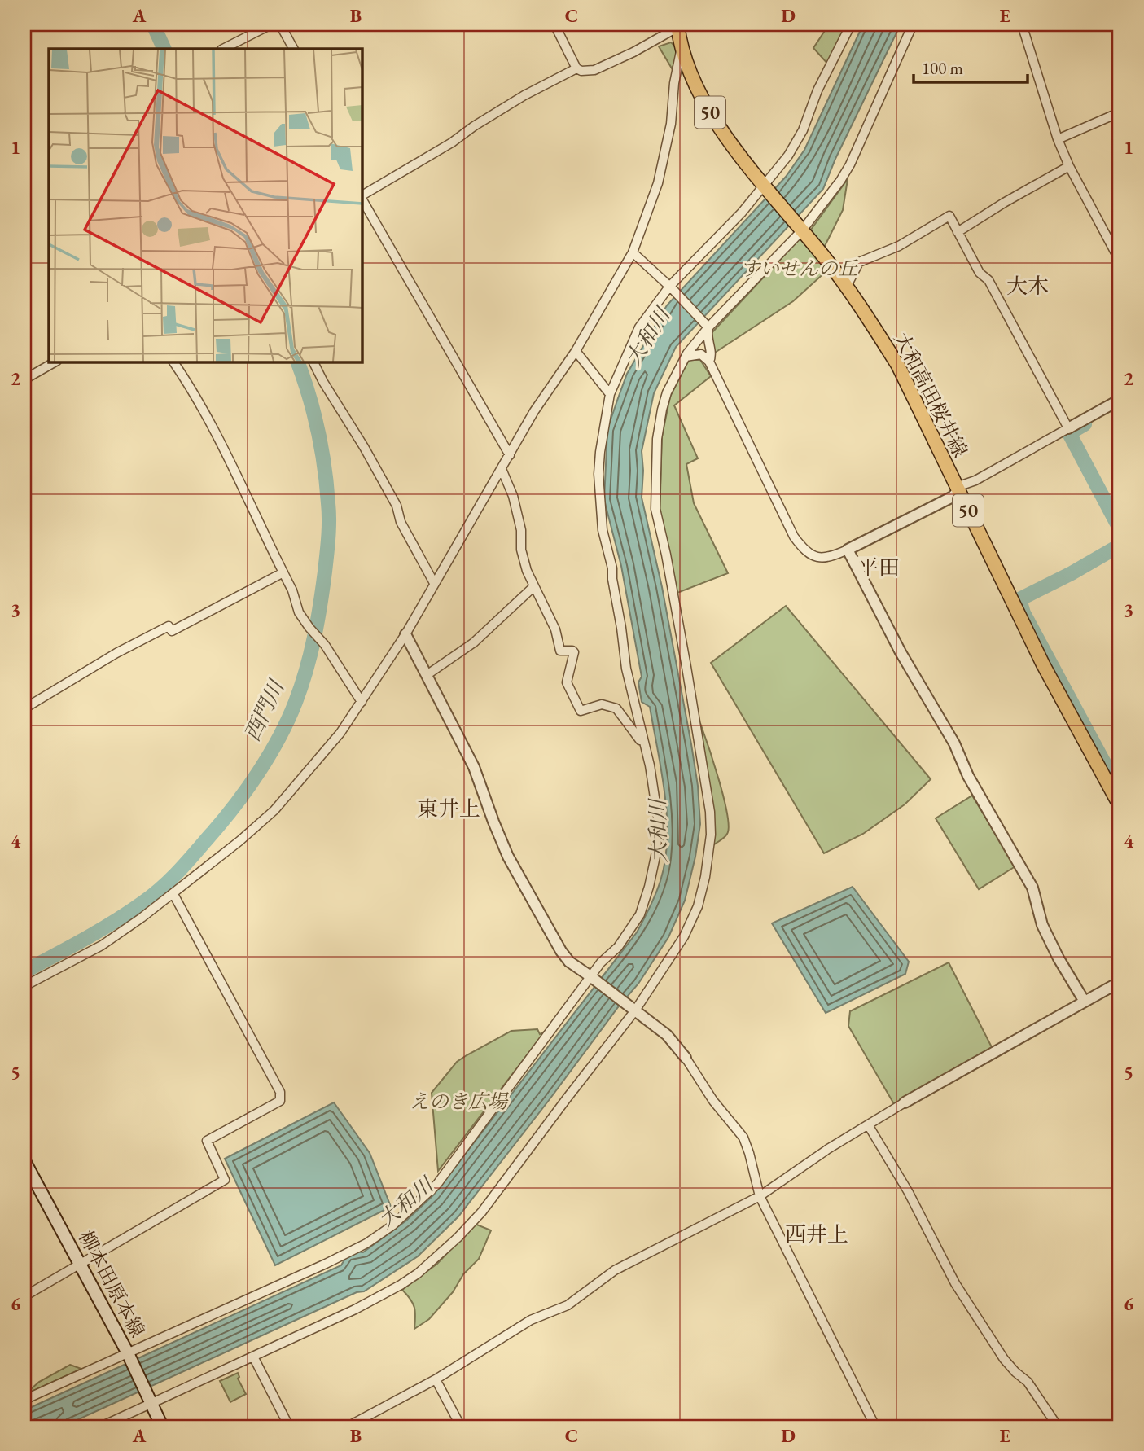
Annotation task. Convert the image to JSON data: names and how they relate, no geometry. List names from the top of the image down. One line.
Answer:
{"streets":{"main road":["50","大和高田桜井線","柳本田原本線"]},"districts":["大木","平田","東井上","西井上"],"water":["大和川","西門川"],"parks":["すいせんの丘","えのき広場"],"scale_bar":"100 m","grid":{"columns":["A","B","C","D","E"],"rows":["1","2","3","4","5","6"]}}
